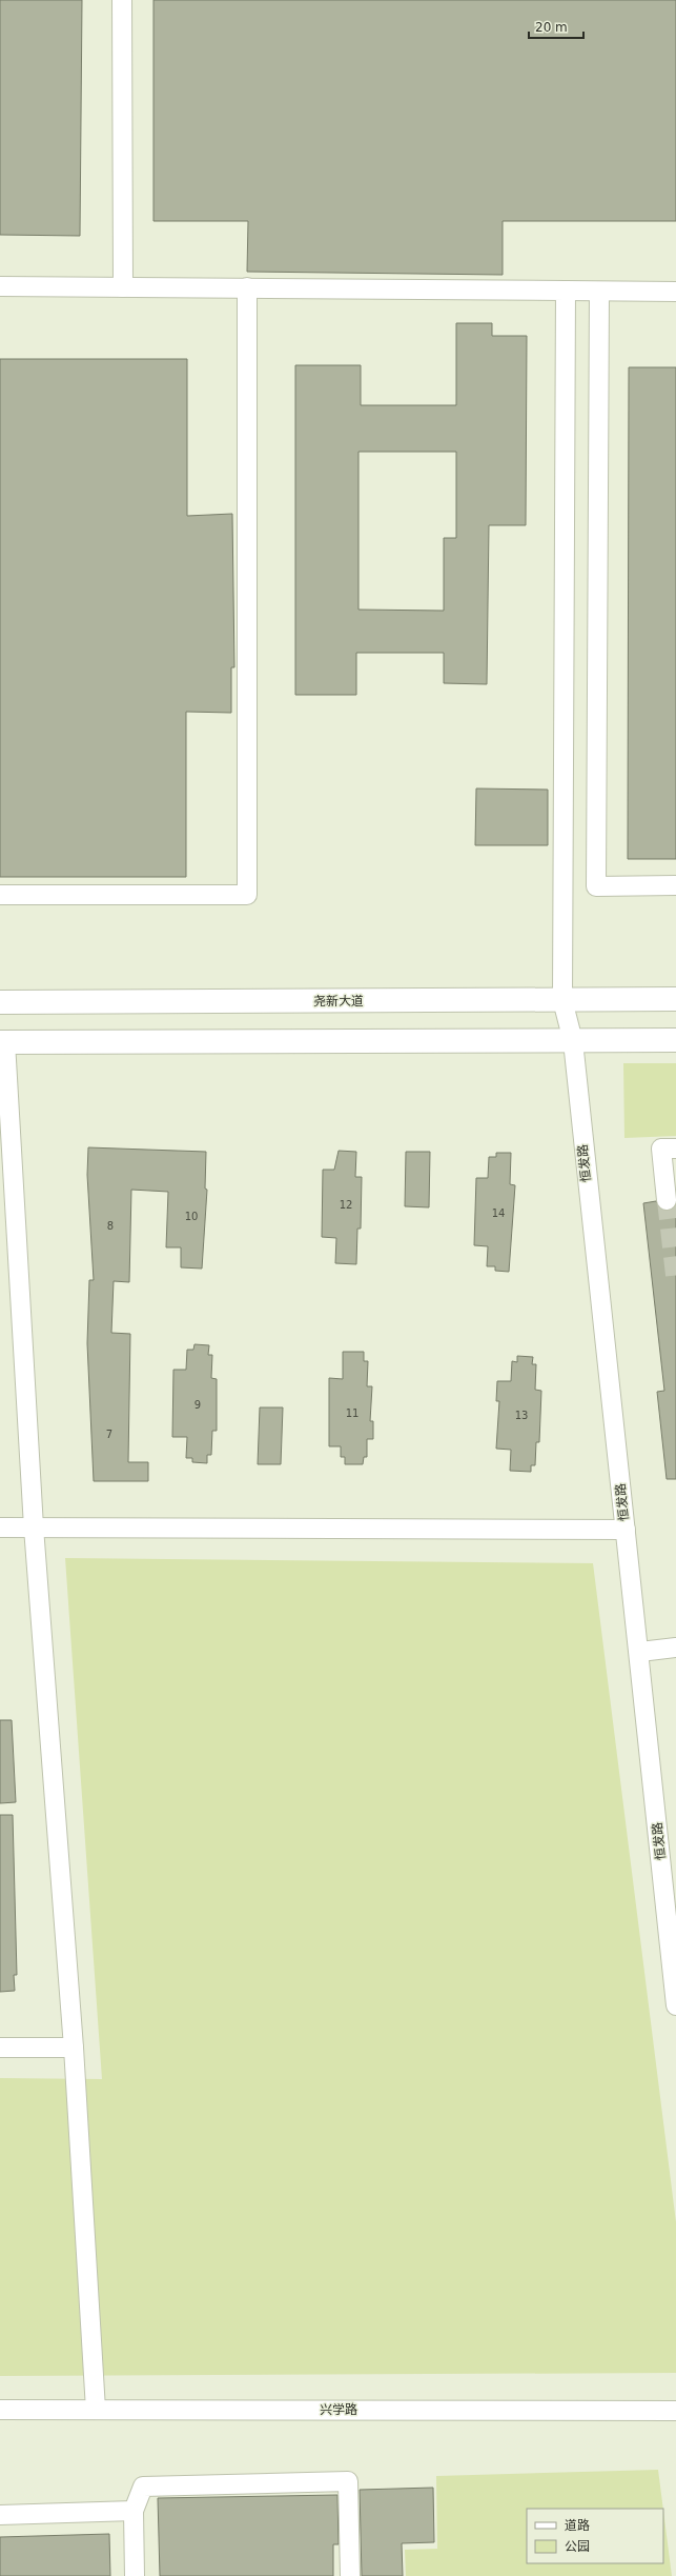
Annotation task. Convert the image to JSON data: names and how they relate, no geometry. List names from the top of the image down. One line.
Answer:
{"streets":{"main road":["尧新大道"],"street":["恒发路","兴学路"]},"crossings":[["尧新大道","恒发路"]],"house_numbers":["12","14","10","8","9","11","13","7"],"legend":["道路","公园"],"scale_bar":"20 m"}
